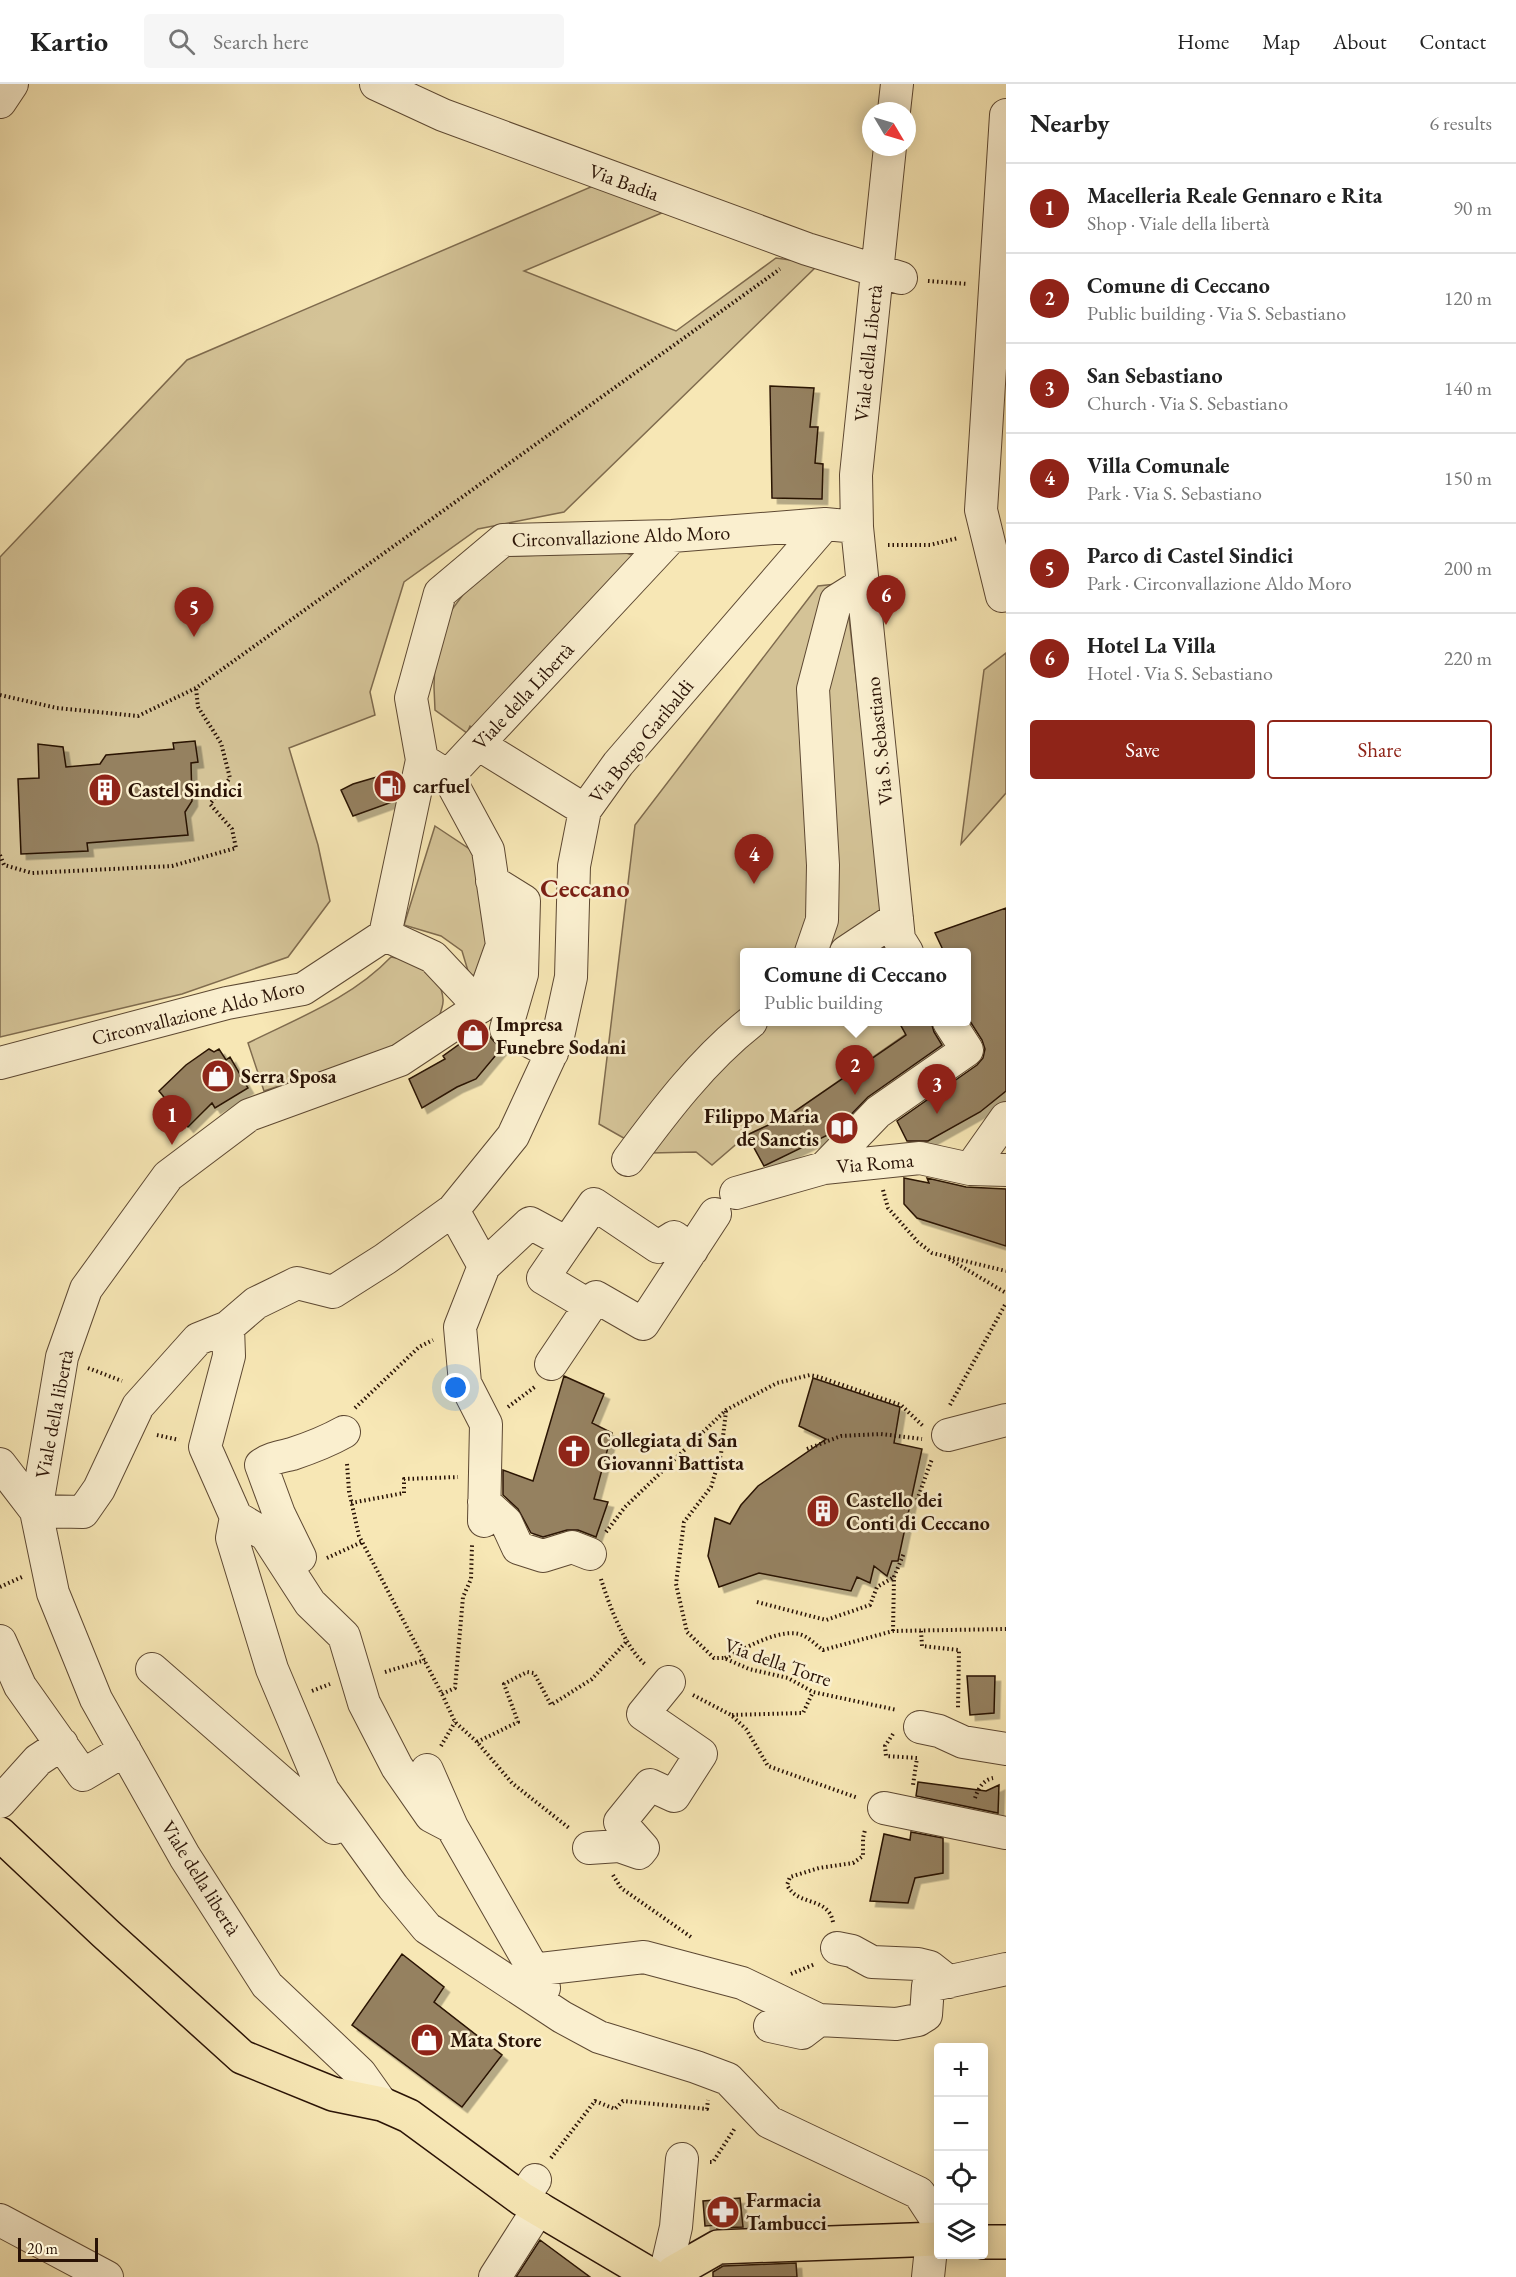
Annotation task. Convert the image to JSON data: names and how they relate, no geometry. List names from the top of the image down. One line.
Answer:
{"streets":{"street":["Via Badia","Viale della Libertà","Circonvallazione Aldo Moro","Via Borgo Garibaldi","Via S. Sebastiano","Via Roma","Viale della libertà"],"path":["Via della Torre"]},"crossings":[["Via Badia","Viale della Libertà"],["Viale della Libertà","Circonvallazione Aldo Moro"],["Viale della Libertà","Via S. Sebastiano"],["Viale della Libertà","Viale della libertà"],["Circonvallazione Aldo Moro","Via Borgo Garibaldi"],["Via Borgo Garibaldi","Viale della libertà"]],"districts":["Ceccano"],"places":{"fuel station":["carfuel"],"building":["Castel Sindici","Castello dei Conti di Ceccano"],"shop":["Impresa Funebre Sodani","Serra Sposa","Mata Store"],"library":["Filippo Maria de Sanctis"],"church":["Collegiata di San Giovanni Battista"],"pharmacy":["Farmacia Tambucci"]},"scale_bar":"20 m","north":"bottom right","page":{"header":"Kartio","search":"Search here","nav":["Home","Map","About","Contact"],"heading":["Nearby","6 results"],"list":[{"mark":"1","name":"Macelleria Reale Gennaro e Rita","note":"Shop · Viale della libertà","value":"90 m"},{"mark":"2","name":"Comune di Ceccano","note":"Public building · Via S. Sebastiano","value":"120 m"},{"mark":"3","name":"San Sebastiano","note":"Church · Via S. Sebastiano","value":"140 m"},{"mark":"4","name":"Villa Comunale","note":"Park · Via S. Sebastiano","value":"150 m"},{"mark":"5","name":"Parco di Castel Sindici","note":"Park · Circonvallazione Aldo Moro","value":"200 m"},{"mark":"6","name":"Hotel La Villa","note":"Hotel · Via S. Sebastiano","value":"220 m"}],"pins":["6","5","4","2","3","1"],"buttons":["Save","Share"],"popup":["Comune di Ceccano","Public building"],"map_buttons":["+","−"],"scale":"20 m"}}
